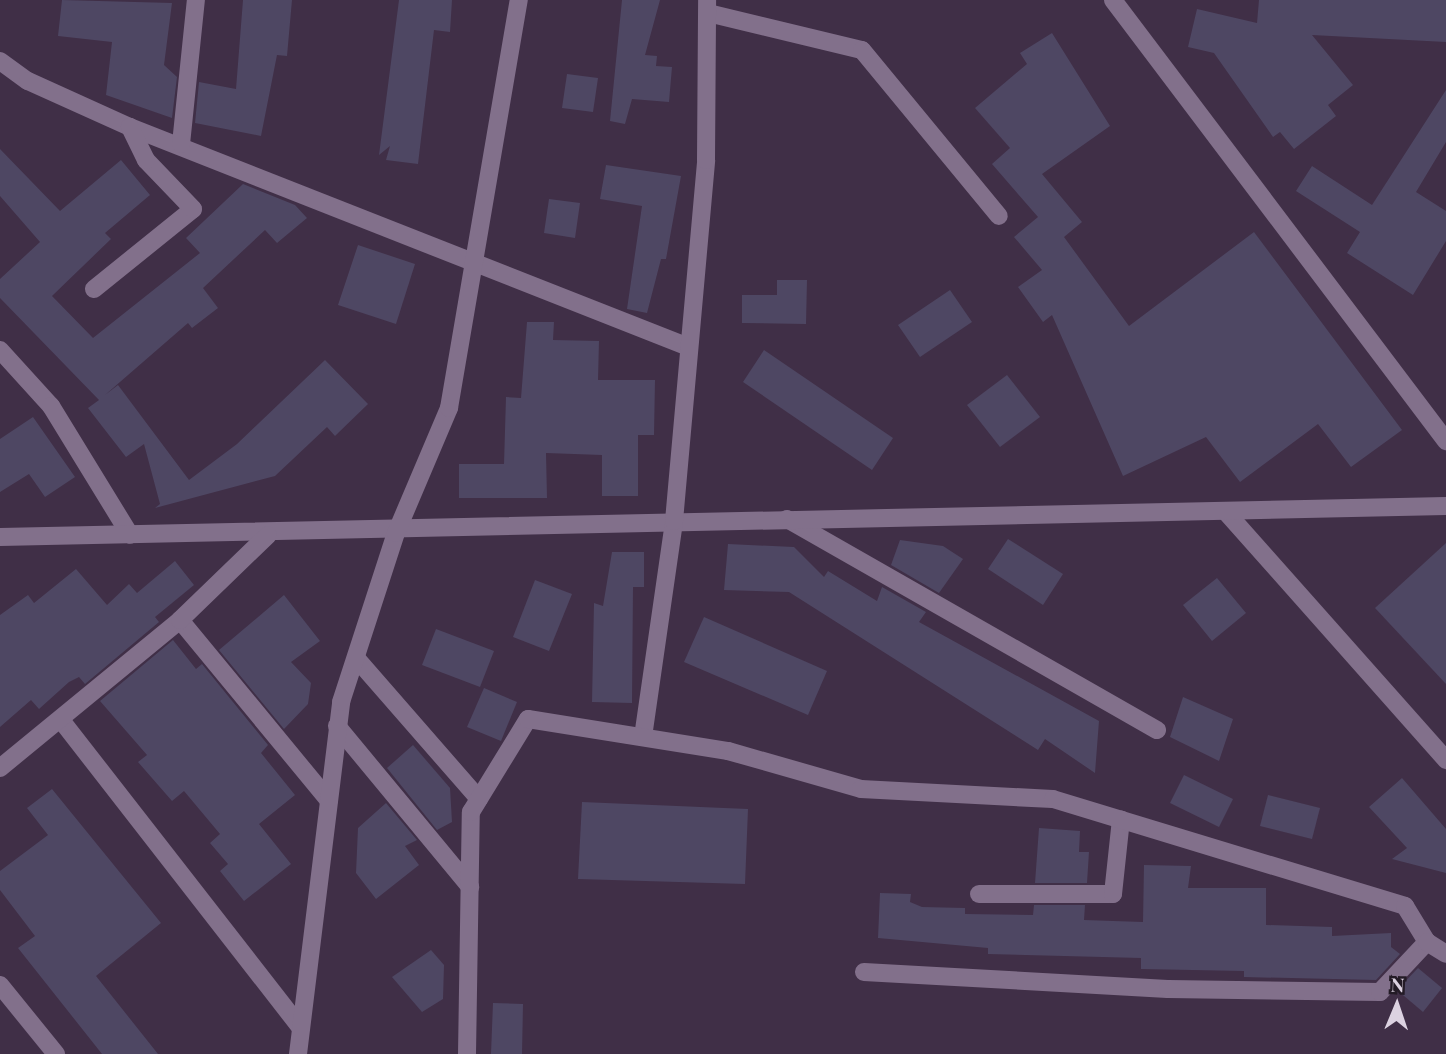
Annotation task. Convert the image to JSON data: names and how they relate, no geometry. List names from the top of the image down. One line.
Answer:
{"north":"top"}
